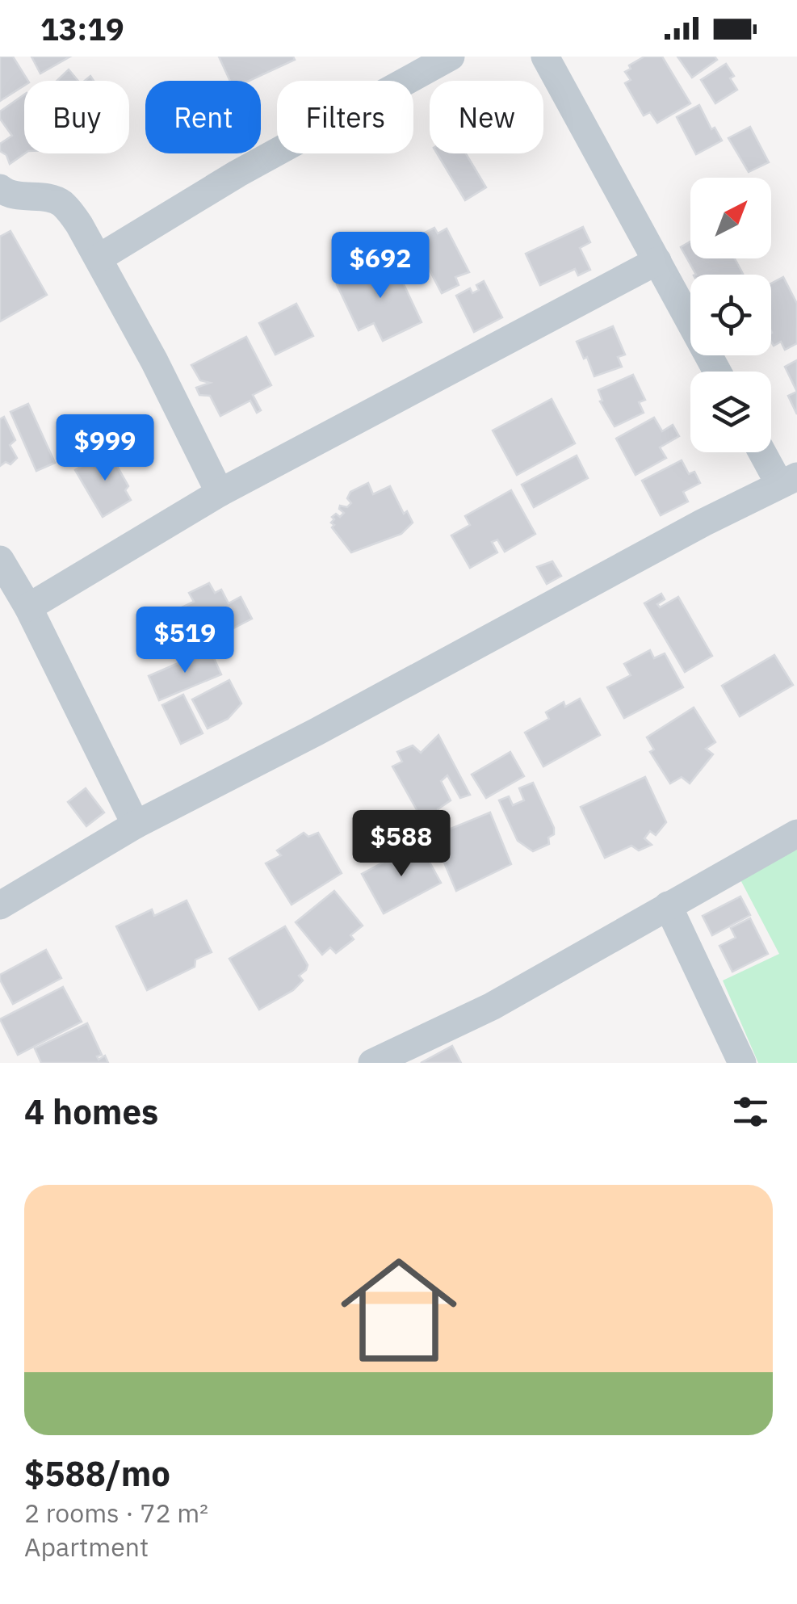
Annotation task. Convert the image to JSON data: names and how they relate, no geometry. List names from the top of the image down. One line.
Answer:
{"north":"top right","page":{"status":"13:19","chip":["Buy","Rent","Filters","New"],"price":["$692","$999","$519","$588"],"heading":"4 homes","list":[{"name":"$588/mo","note":"2 rooms · 72 m² · Apartment"}]}}
